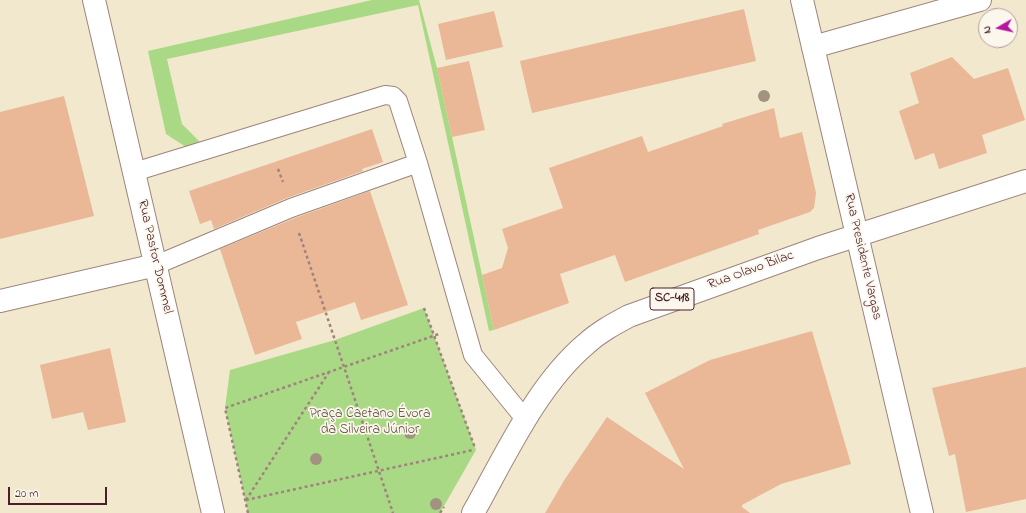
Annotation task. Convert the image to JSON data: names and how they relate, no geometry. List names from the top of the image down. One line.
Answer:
{"streets":{"main road":["Rua Pastor Dommel","Rua Presidente Vargas","Rua Olavo Bilac","SC-418"]},"crossings":[["Rua Presidente Vargas","Rua Olavo Bilac"]],"parks":["Praça Caetano Évora da Silveira Júnior"],"scale_bar":"20 m","north":"left"}
